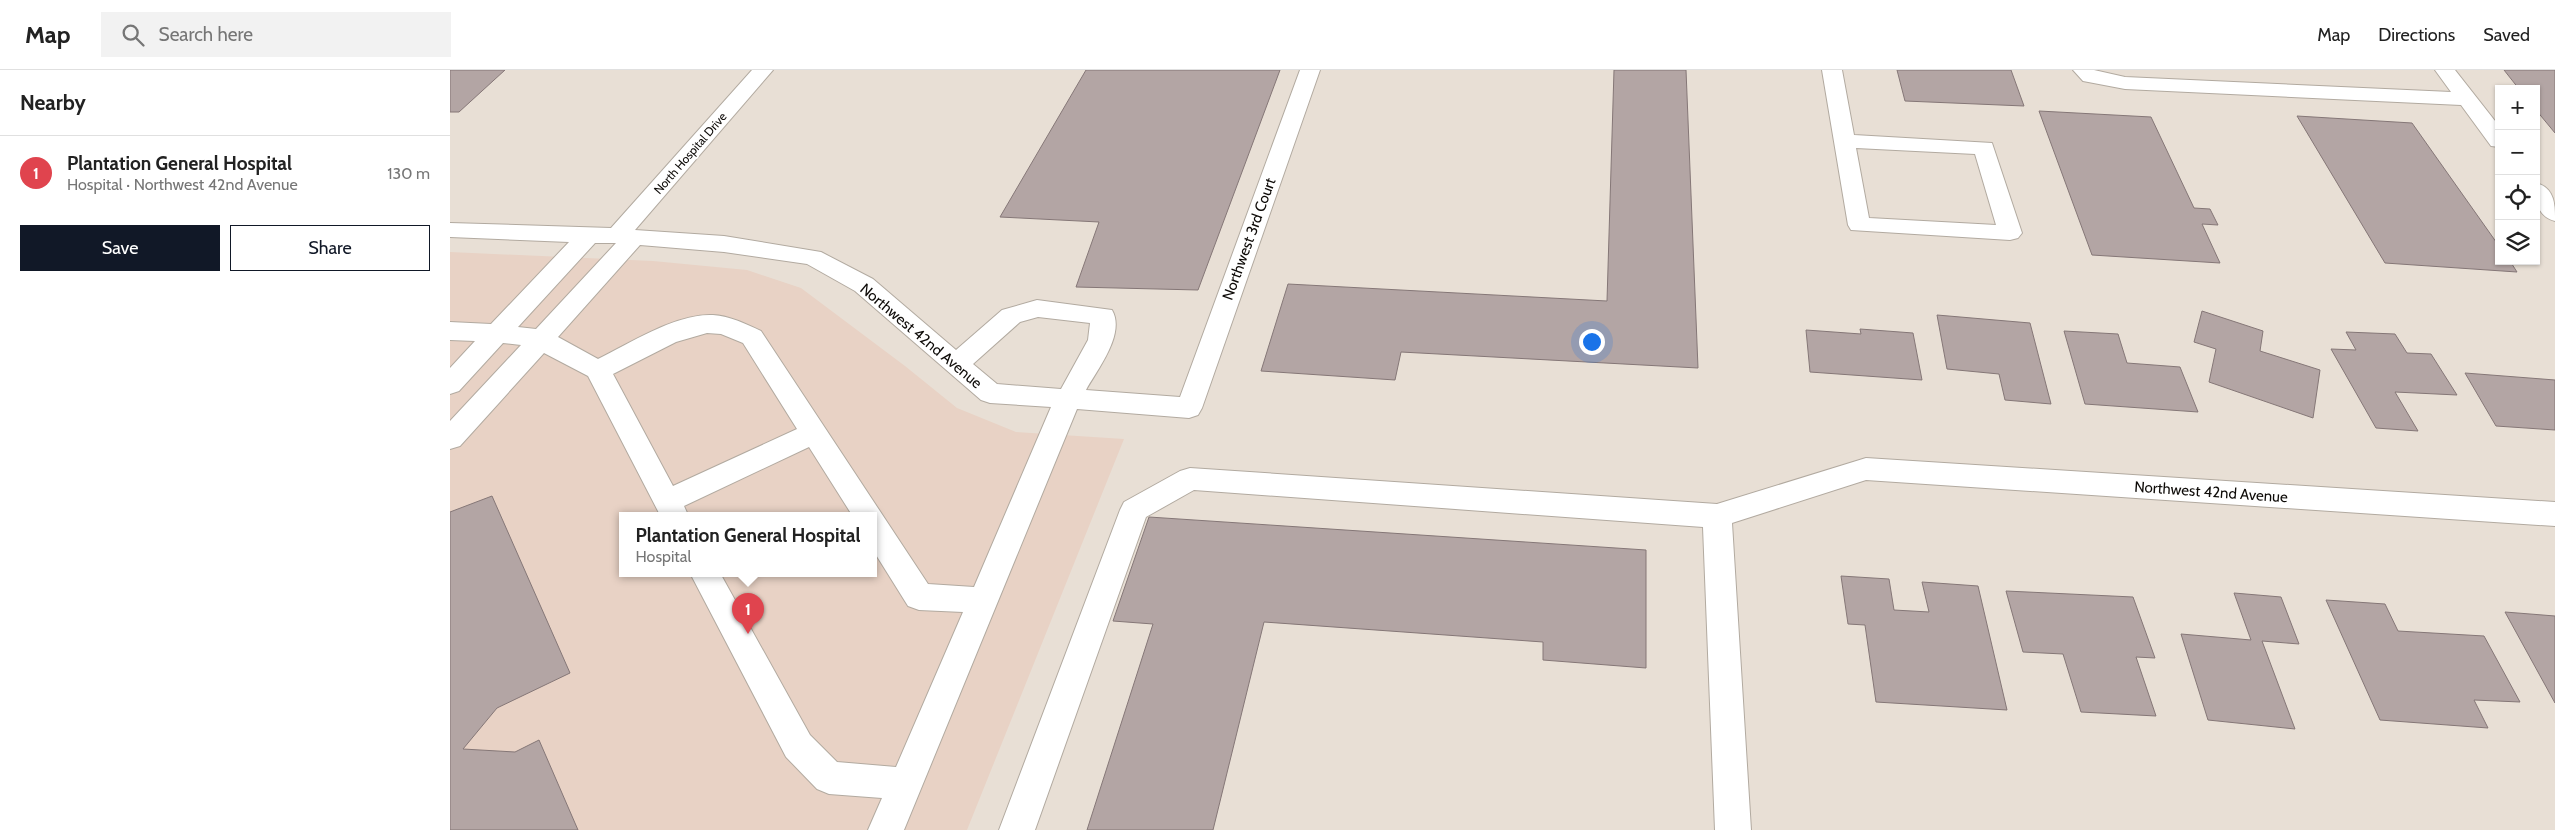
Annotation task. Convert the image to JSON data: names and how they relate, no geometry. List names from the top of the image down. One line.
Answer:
{"streets":{"street":["North Hospital Drive","Northwest 3rd Court","Northwest 42nd Avenue"]},"crossings":[["North Hospital Drive","Northwest 42nd Avenue"],["Northwest 3rd Court","Northwest 42nd Avenue"]],"page":{"header":"Map","search":"Search here","nav":["Map","Directions","Saved"],"heading":"Nearby","map_buttons":["+","−"],"list":[{"mark":"1","name":"Plantation General Hospital","note":"Hospital · Northwest 42nd Avenue","value":"130 m"}],"buttons":["Save","Share"],"popup":["Plantation General Hospital","Hospital"],"pins":"1"}}
